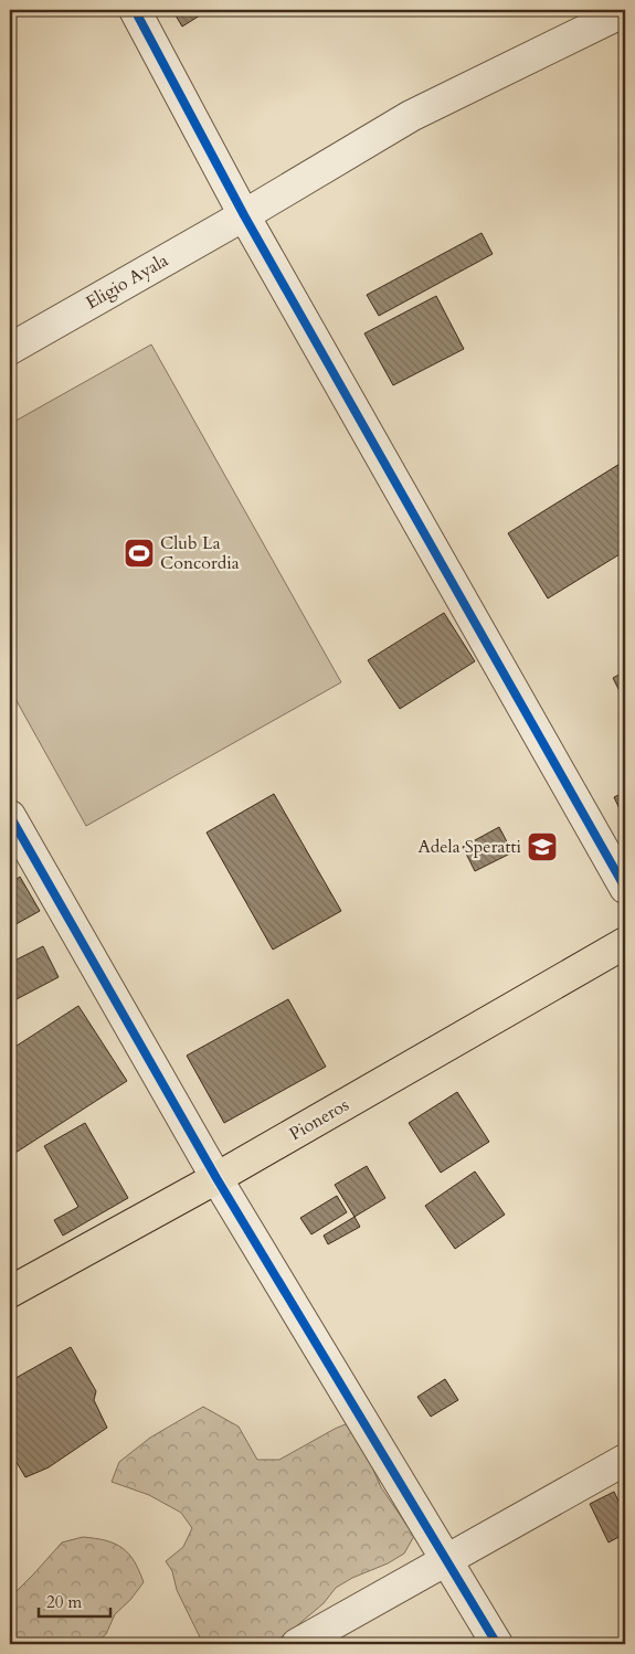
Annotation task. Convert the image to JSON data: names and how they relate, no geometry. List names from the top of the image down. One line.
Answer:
{"streets":{"main road":["Pioneros"],"street":["Eligio Ayala"]},"places":{"sports":["Club La Concordia"],"school or university":["Adela Speratti"]},"scale_bar":"20 m"}
